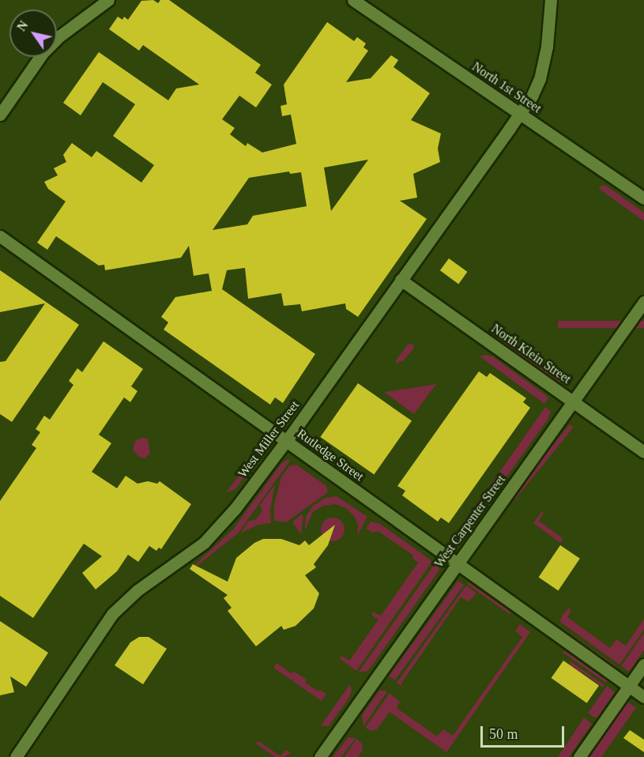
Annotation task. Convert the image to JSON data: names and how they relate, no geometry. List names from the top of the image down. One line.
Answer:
{"streets":{"street":["North 1st Street","North Klein Street","West Miller Street","Rutledge Street","West Carpenter Street"]},"crossings":[["North 1st Street","West Miller Street"],["North Klein Street","West Miller Street"],["North Klein Street","West Carpenter Street"],["West Miller Street","Rutledge Street"],["Rutledge Street","West Carpenter Street"]],"scale_bar":"50 m","north":"top left"}
